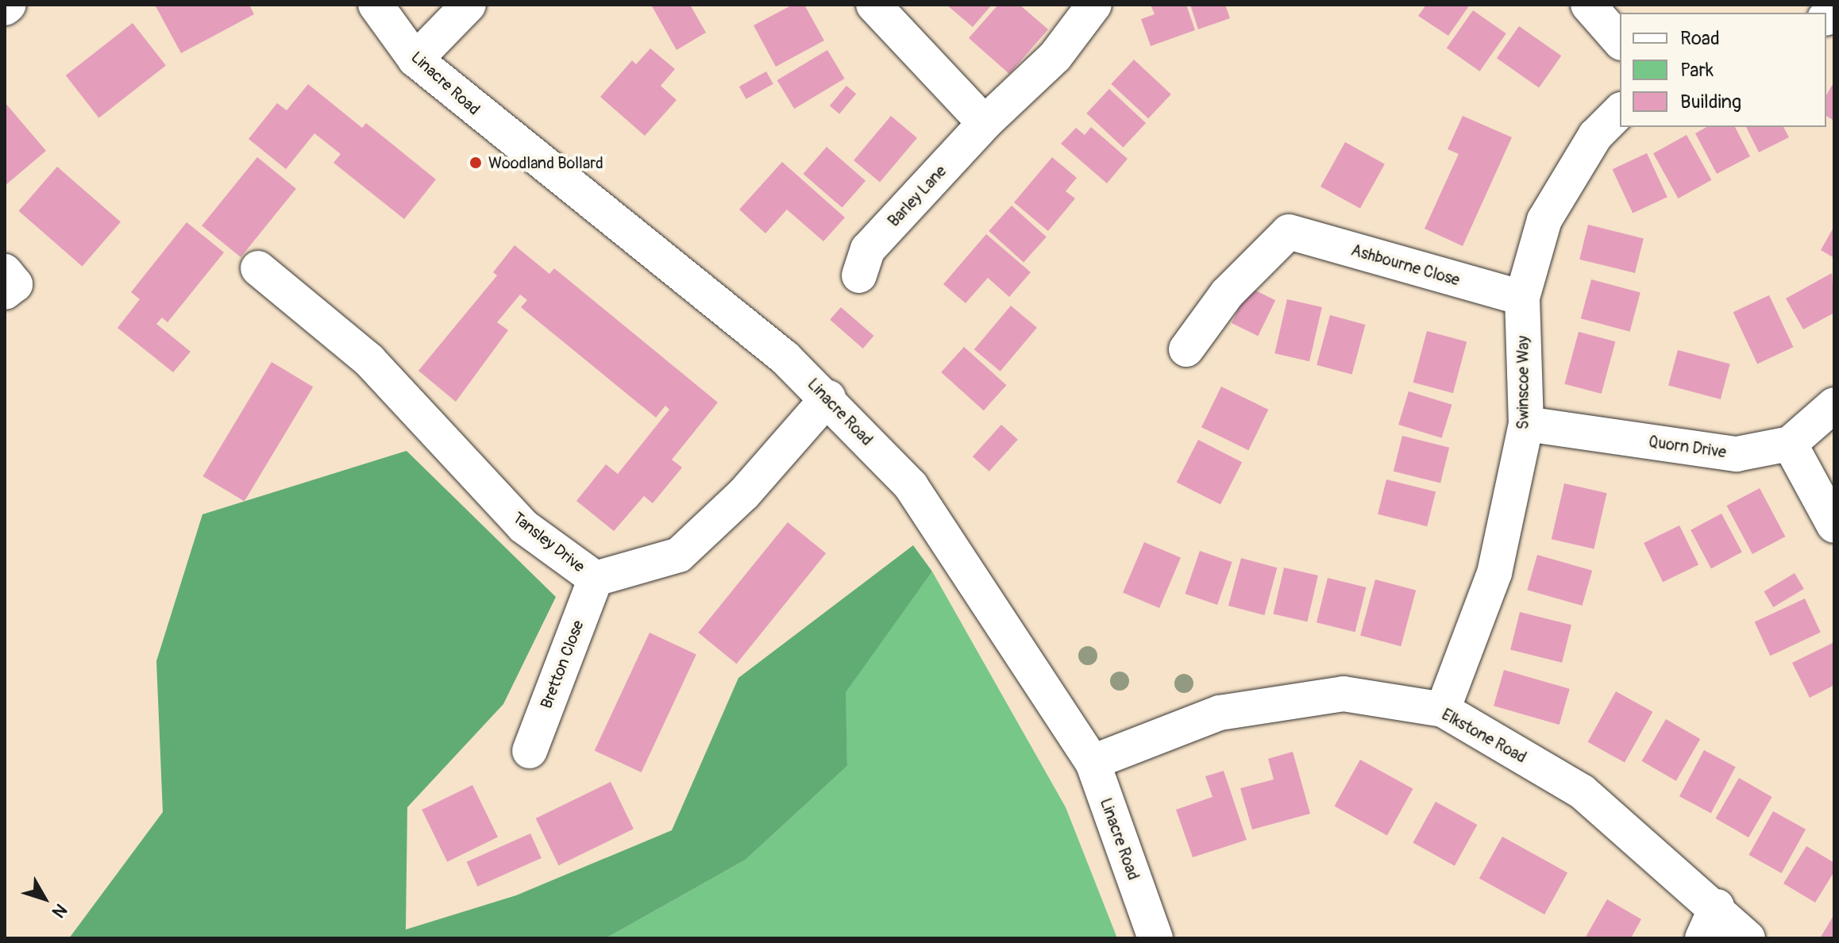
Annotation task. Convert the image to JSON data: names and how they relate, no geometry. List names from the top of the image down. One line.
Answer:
{"streets":{"street":["Linacre Road","Barley Lane","Ashbourne Close","Swinscoe Way","Quorn Drive","Tansley Drive","Bretton Close","Elkstone Road"]},"crossings":[["Linacre Road","Tansley Drive"],["Linacre Road","Elkstone Road"],["Ashbourne Close","Swinscoe Way"],["Swinscoe Way","Quorn Drive"],["Swinscoe Way","Elkstone Road"],["Tansley Drive","Bretton Close"]],"places":["Woodland Bollard"],"legend":["Road","Park","Building"],"north":"bottom right"}
